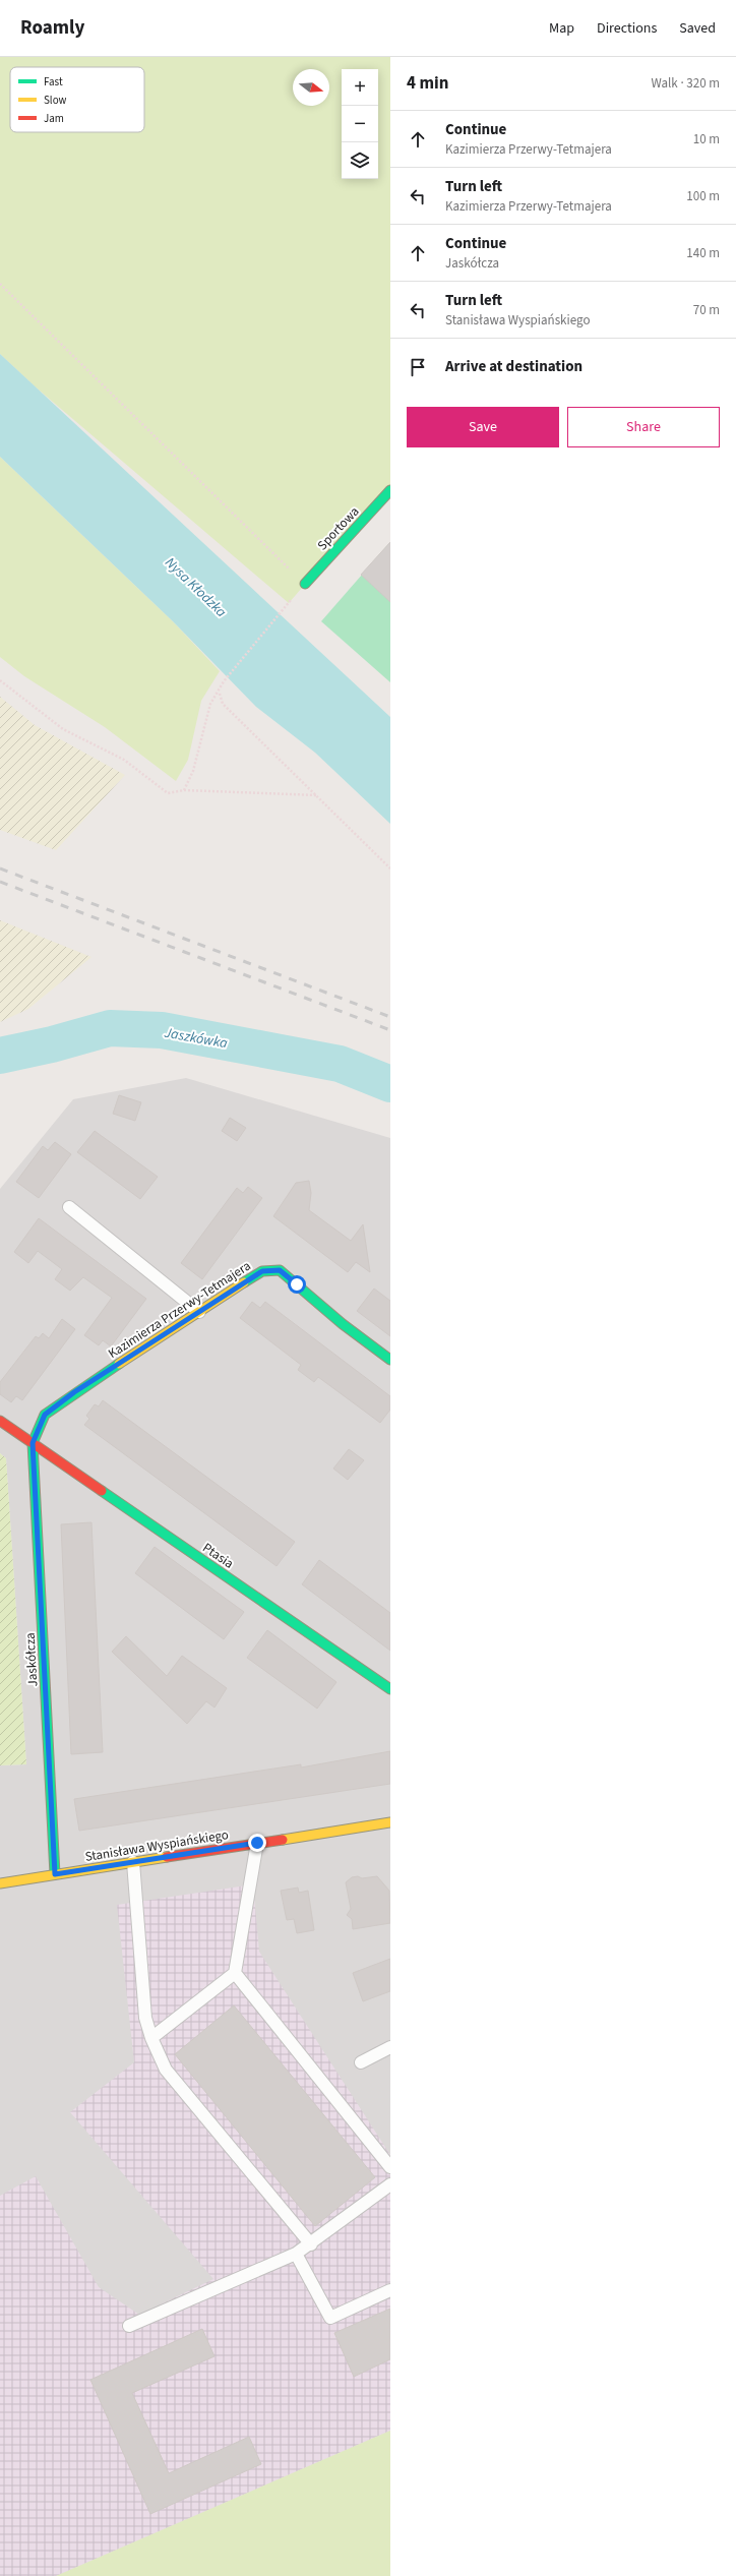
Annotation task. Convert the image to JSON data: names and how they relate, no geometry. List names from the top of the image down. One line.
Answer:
{"streets":{"street":["Sportowa","Kazimierza Przerwy-Tetmajera","Ptasia","Jaskółcza","Stanisława Wyspiańskiego"]},"crossings":[["Kazimierza Przerwy-Tetmajera","Ptasia"],["Kazimierza Przerwy-Tetmajera","Jaskółcza"],["Ptasia","Jaskółcza"],["Jaskółcza","Stanisława Wyspiańskiego"]],"water":["Nysa Kłodzka","Jaszkówka"],"legend":["Fast","Slow","Jam"],"north":"right","page":{"header":"Roamly","nav":["Map","Directions","Saved"],"heading":["4 min","Walk · 320 m"],"map_buttons":["+","−"],"list":[["Continue","Kazimierza Przerwy-Tetmajera","10 m"],["Turn left","Kazimierza Przerwy-Tetmajera","100 m"],["Continue","Jaskółcza","140 m"],["Turn left","Stanisława Wyspiańskiego","70 m"],"Arrive at destination"],"buttons":["Save","Share"]}}
